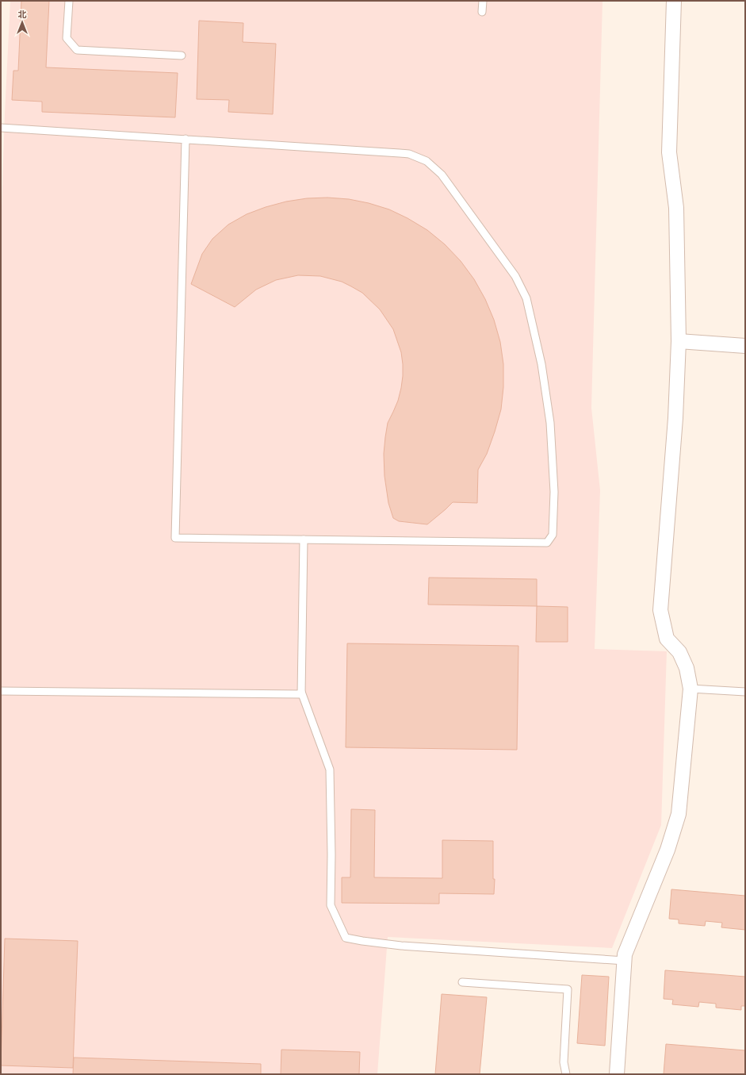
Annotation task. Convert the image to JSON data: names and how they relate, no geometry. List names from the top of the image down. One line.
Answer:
{"north":"top"}
